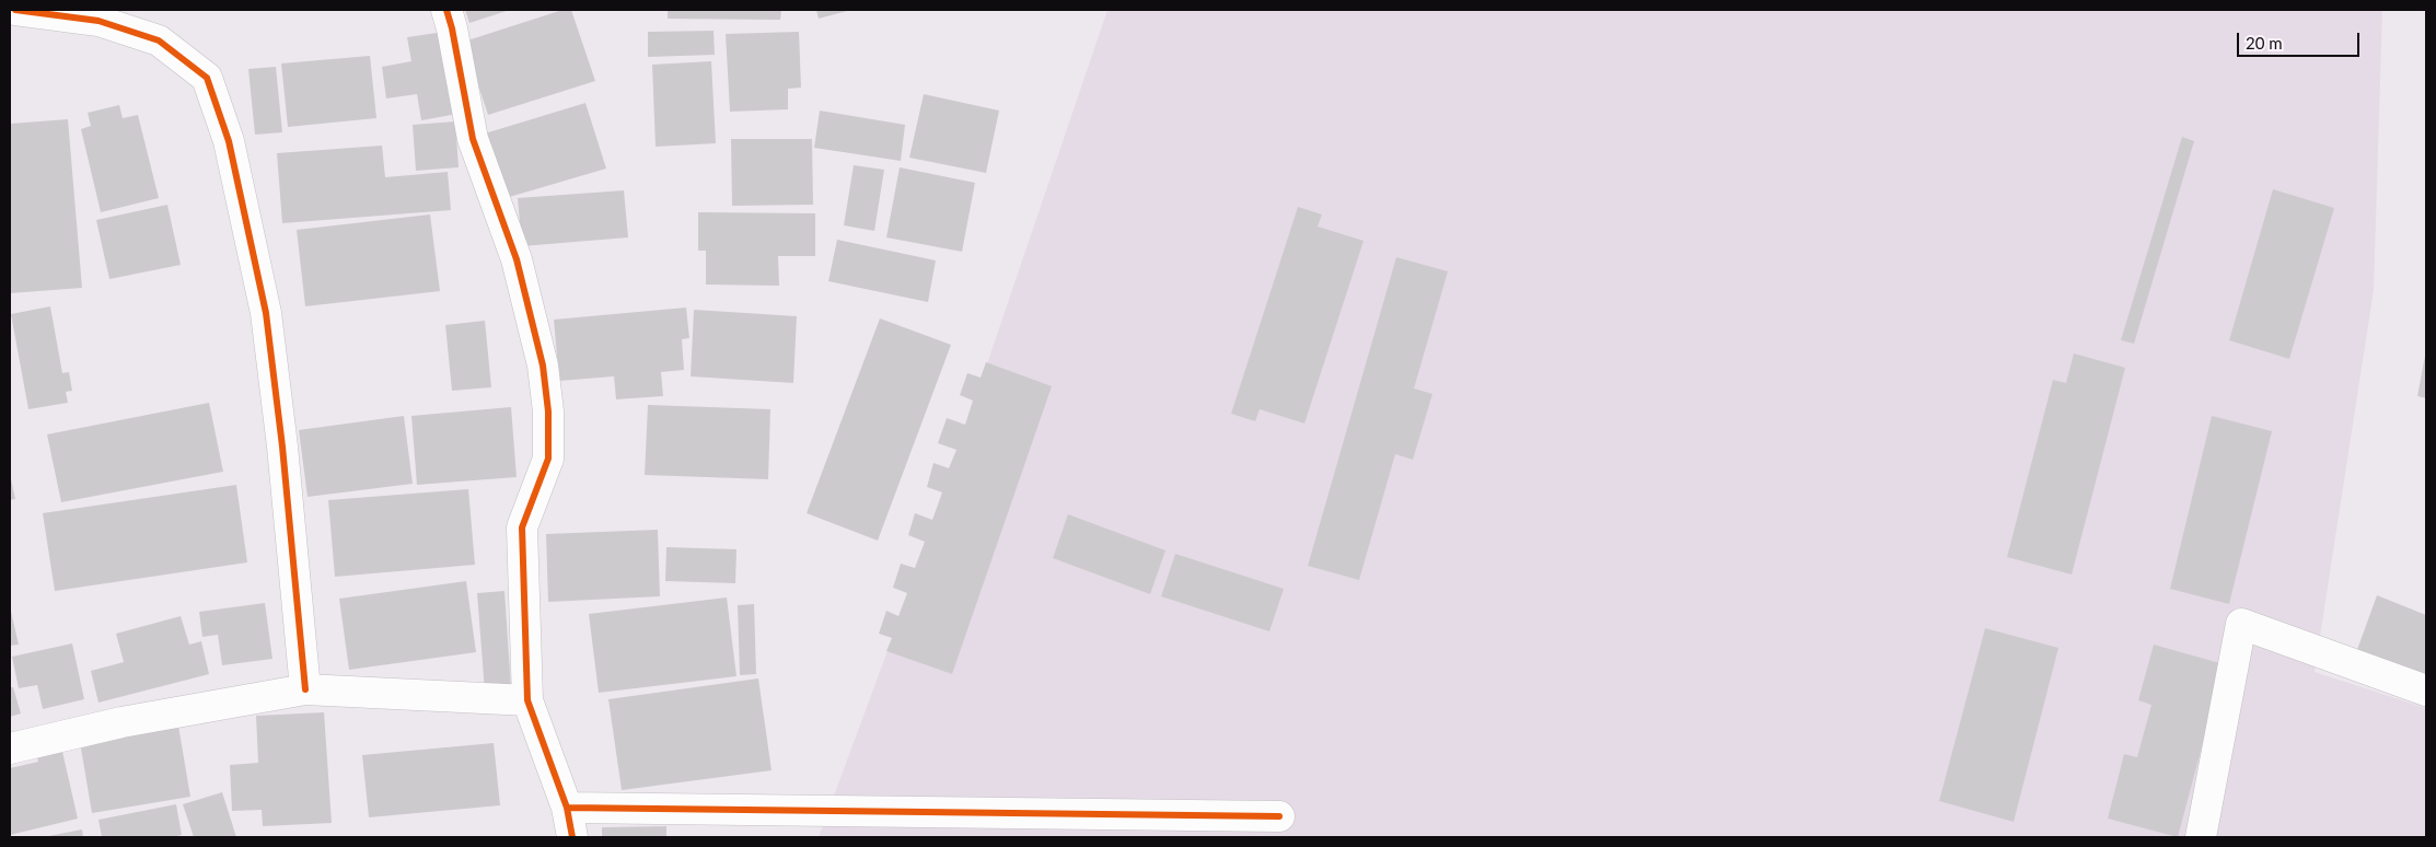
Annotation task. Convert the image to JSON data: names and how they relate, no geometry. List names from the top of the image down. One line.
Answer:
{"scale_bar":"20 m"}
